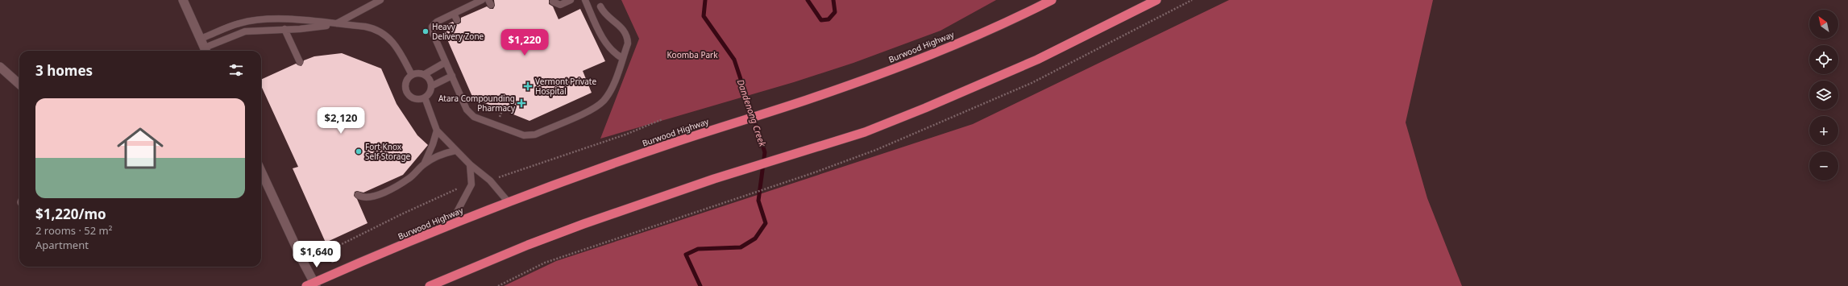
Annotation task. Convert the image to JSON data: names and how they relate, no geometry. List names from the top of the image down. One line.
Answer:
{"streets":{"highway":["Burwood Highway"]},"water":["Dandenong Creek"],"parks":["Koomba Park"],"places":{"other":["Heavy Delivery Zone","Fort Knox Self Storage"],"health":["Vermont Private Hospital","Atara Compounding Pharmacy"]},"north":"top left","page":{"map_buttons":["+","−"],"price":["$1,220","$2,120","$1,640"],"heading":"3 homes","list":[{"name":"$1,220/mo","note":"2 rooms · 52 m² · Apartment"}]}}
